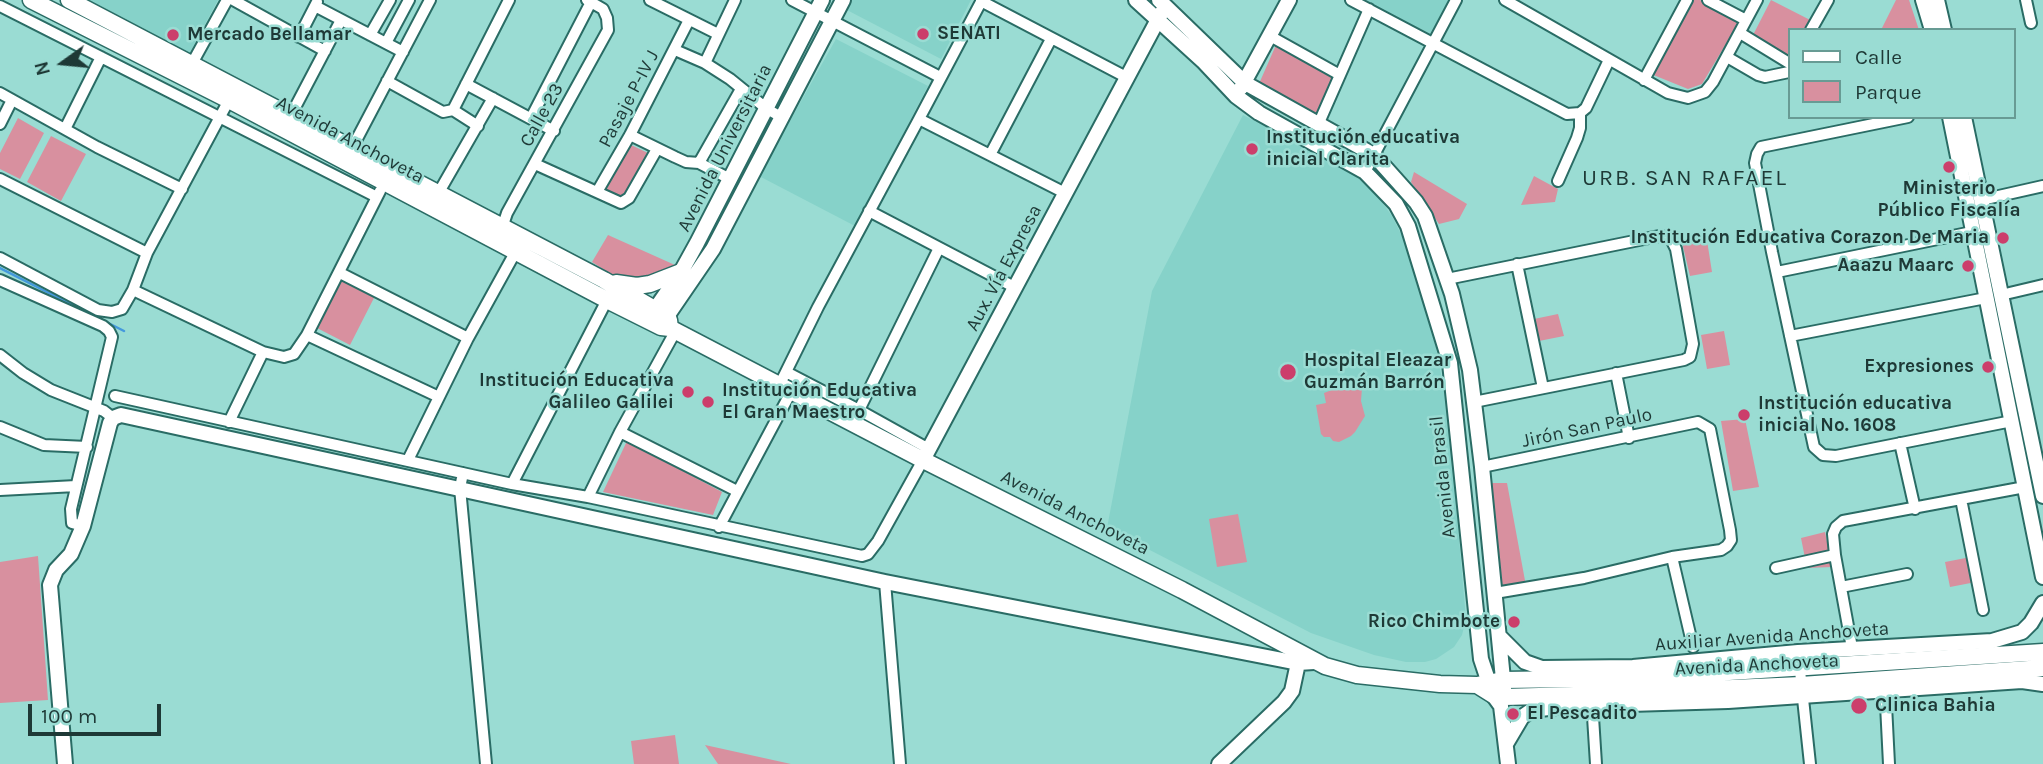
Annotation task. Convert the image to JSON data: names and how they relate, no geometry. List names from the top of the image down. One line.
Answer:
{"streets":{"main road":["Avenida Anchoveta","Avenida Universitaria","Aux. Vía Expresa","Avenida Brasil","Auxiliar Avenida Anchoveta"],"street":["Pasaje P-IV J","Calle 23","Jirón San Paulo"]},"crossings":[["Calle 23","Avenida Anchoveta"],["Avenida Anchoveta","Avenida Universitaria"],["Avenida Anchoveta","Aux. Vía Expresa"],["Avenida Anchoveta","Avenida Brasil"],["Aux. Vía Expresa","Avenida Brasil"],["Jirón San Paulo","Avenida Brasil"],["Avenida Brasil","Auxiliar Avenida Anchoveta"]],"districts":["URB. SAN RAFAEL"],"places":["SENATI","Mercado Bellamar","Institución educativa inicial Clarita","Ministerio Público Fiscalía","Institución Educativa Corazon De Maria","Aaazu Maarc","Expresiones","Hospital Eleazar Guzmán Barrón","Institución Educativa Galileo Galilei","Institución Educativa El Gran Maestro","Institución educativa inicial No. 1608","Rico Chimbote","Clinica Bahia","El Pescadito"],"legend":["Calle","Parque"],"scale_bar":"100 m","north":"left"}
